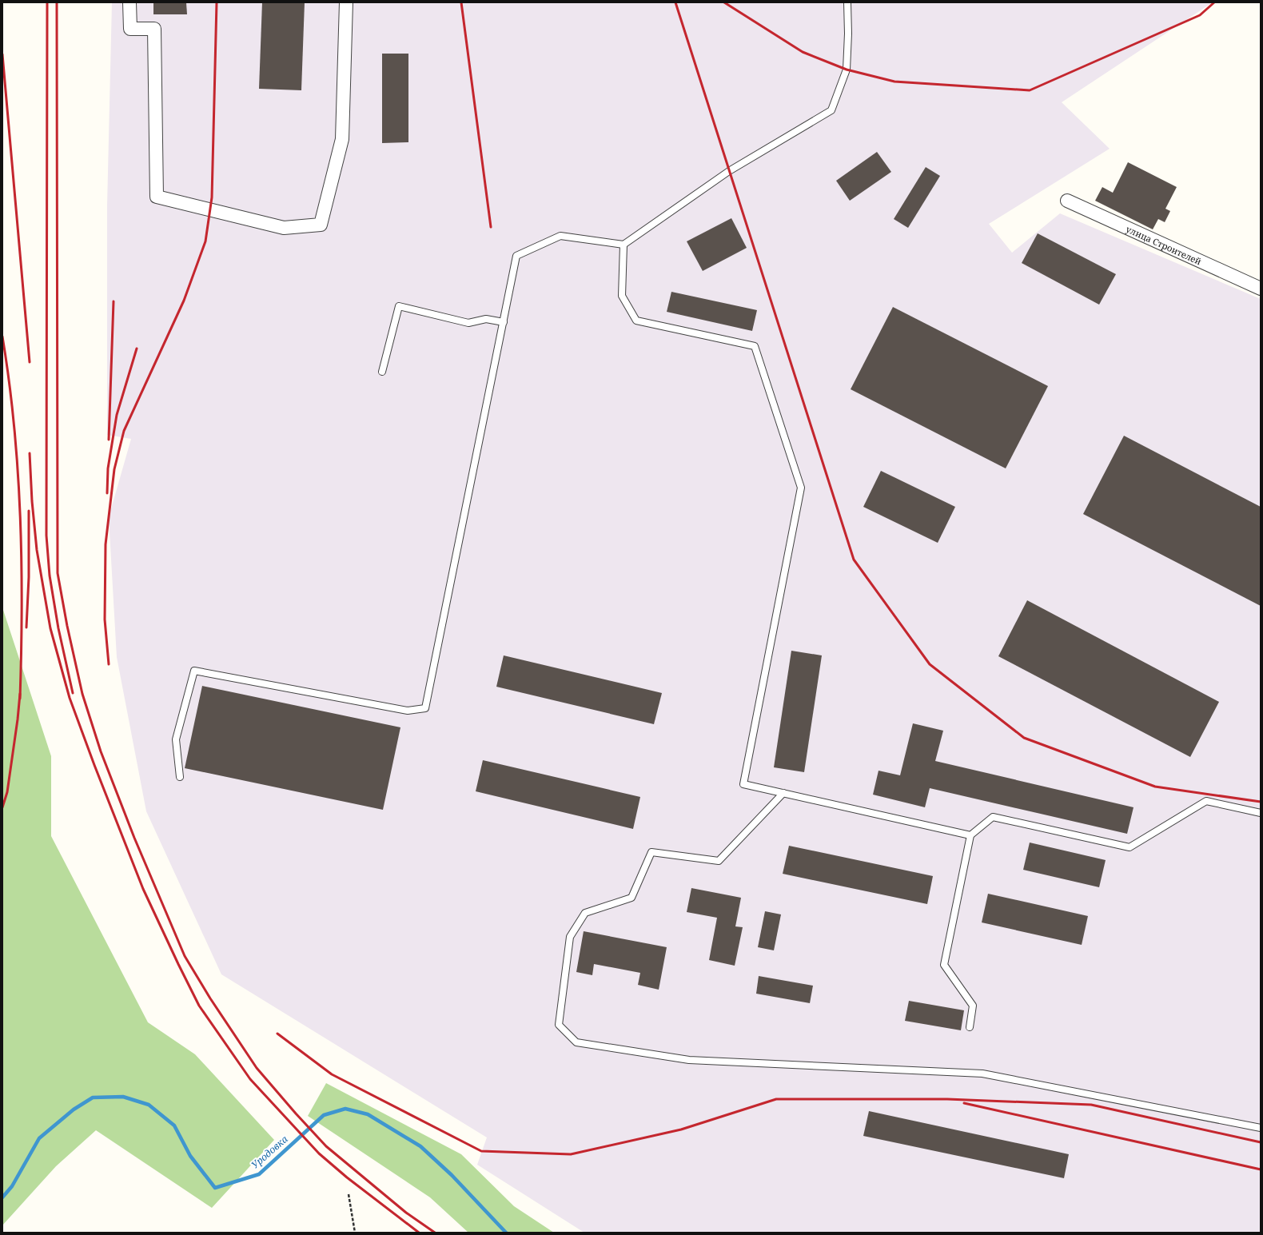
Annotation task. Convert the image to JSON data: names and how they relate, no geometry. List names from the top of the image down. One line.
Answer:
{"streets":{"street":["улица Строителей"]},"water":["Уродовка"]}
